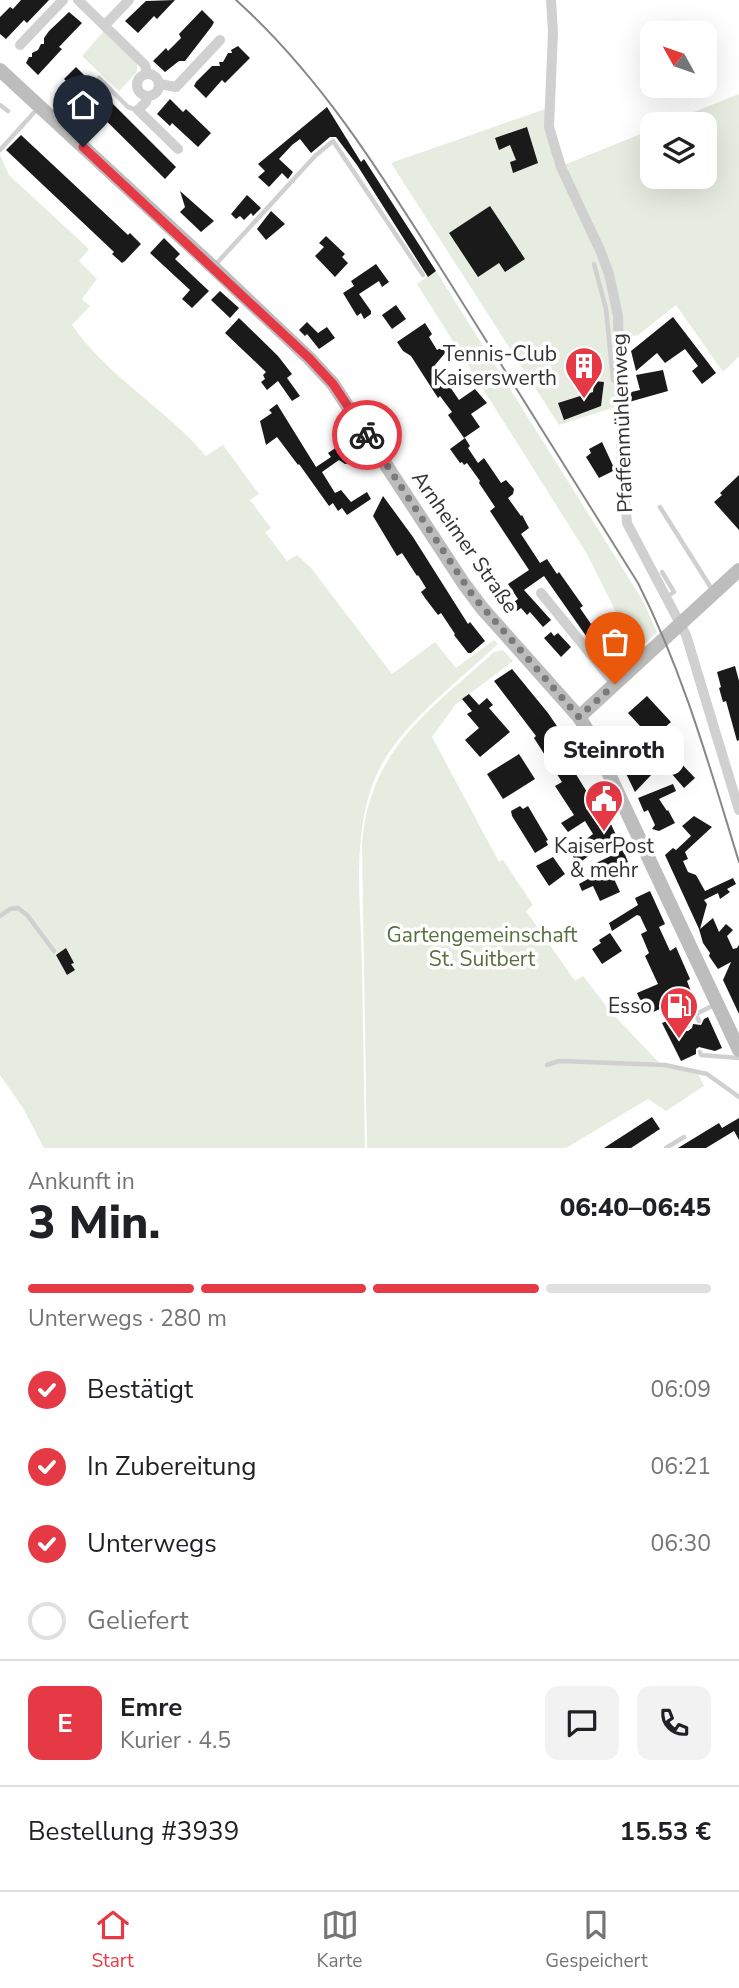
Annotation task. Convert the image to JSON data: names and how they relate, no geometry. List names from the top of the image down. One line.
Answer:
{"streets":{"main road":["Arnheimer Straße"],"street":["Pfaffenmühlenweg"]},"parks":["Gartengemeinschaft St. Suitbert"],"places":{"building":["Tennis-Club Kaiserswerth"],"other":["Steinroth"],"public building":["KaiserPost & mehr"],"fuel station":["Esso"]},"north":"top left","page":{"bubble":"Steinroth","heading":["3 Min.","Ankunft in","06:40–06:45"],"panel":["Emre","Kurier · 4.5","Bestellung #3939","15.53 €"],"bar":"Unterwegs · 280 m","list":[["Bestätigt","06:09"],["In Zubereitung","06:21"],["Unterwegs","06:30"],"Geliefert"],"round":"E","tabs":["Start","Karte","Gespeichert"]}}
